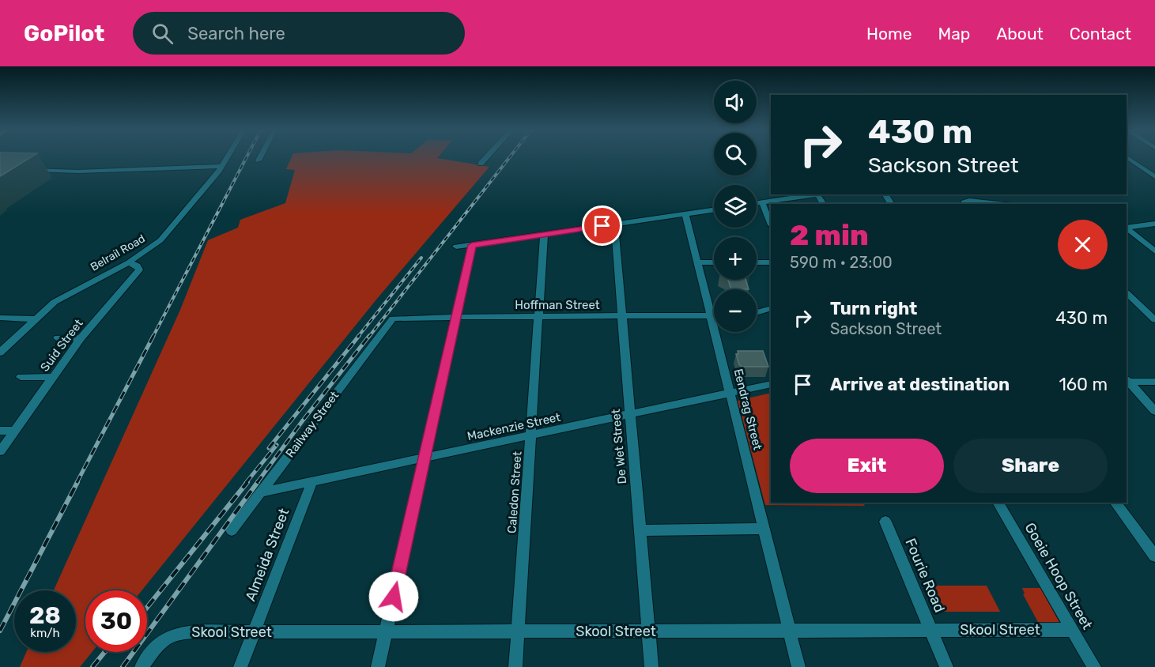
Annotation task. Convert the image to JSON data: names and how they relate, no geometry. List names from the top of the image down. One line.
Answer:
{"streets":{"street":["Belrail Road","Hoffman Street","Suid Street","Eendrag Street","Railway Street","Mackenzie Street","De Wet Street","Caledon Street","Almeida Street","Fourie Road","Goeie Hoop Street","Skool Street"]},"crossings":[["Belrail Road","Suid Street"],["Hoffman Street","Eendrag Street"],["Hoffman Street","Railway Street"],["Hoffman Street","De Wet Street"],["Hoffman Street","Caledon Street"],["Eendrag Street","Mackenzie Street"],["Eendrag Street","Skool Street"],["Railway Street","Mackenzie Street"],["Mackenzie Street","De Wet Street"],["Mackenzie Street","Caledon Street"],["Mackenzie Street","Almeida Street"],["De Wet Street","Skool Street"],["Caledon Street","Skool Street"],["Almeida Street","Skool Street"],["Fourie Road","Skool Street"],["Goeie Hoop Street","Skool Street"]],"page":{"header":"GoPilot","search":"Search here","nav":["Home","Map","About","Contact"],"map_buttons":["+","−"],"turn":["430 m","Sackson Street"],"heading":["2 min","590 m · 23:00"],"list":[{"name":"Turn right","note":"Sackson Street","value":"430 m"},{"name":"Arrive at destination","value":"160 m"}],"buttons":["Exit","Share"],"speed":"28 km/h","limit":"30"}}
